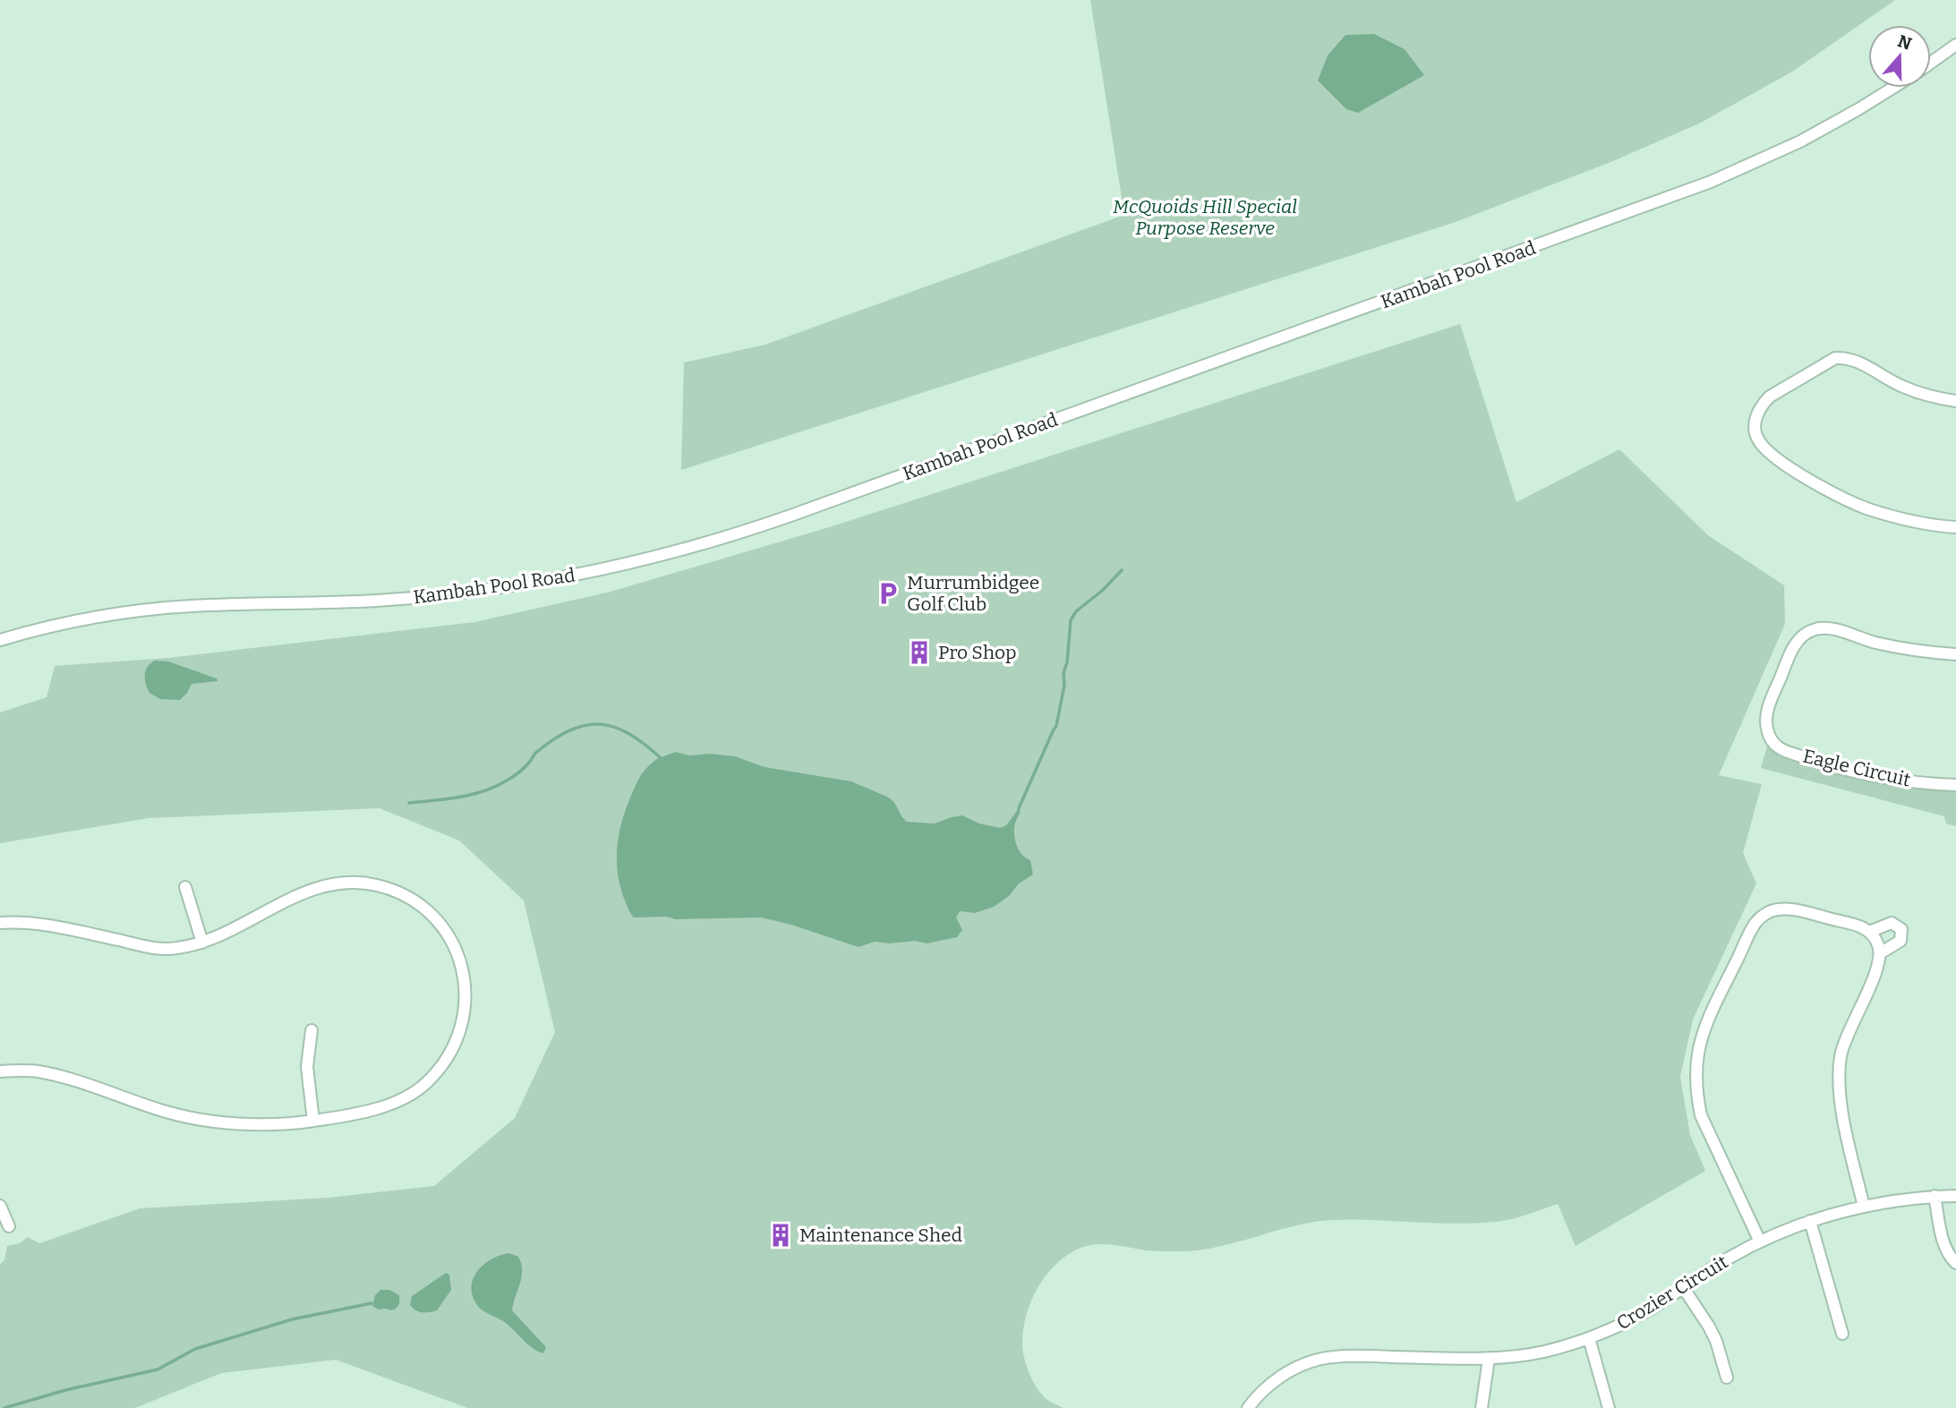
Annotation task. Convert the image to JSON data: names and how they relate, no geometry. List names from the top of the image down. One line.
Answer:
{"streets":{"street":["Kambah Pool Road","Eagle Circuit","Crozier Circuit"]},"parks":["McQuoids Hill Special Purpose Reserve"],"places":{"parking":["Murrumbidgee Golf Club"],"building":["Pro Shop","Maintenance Shed"]},"north":"top"}
